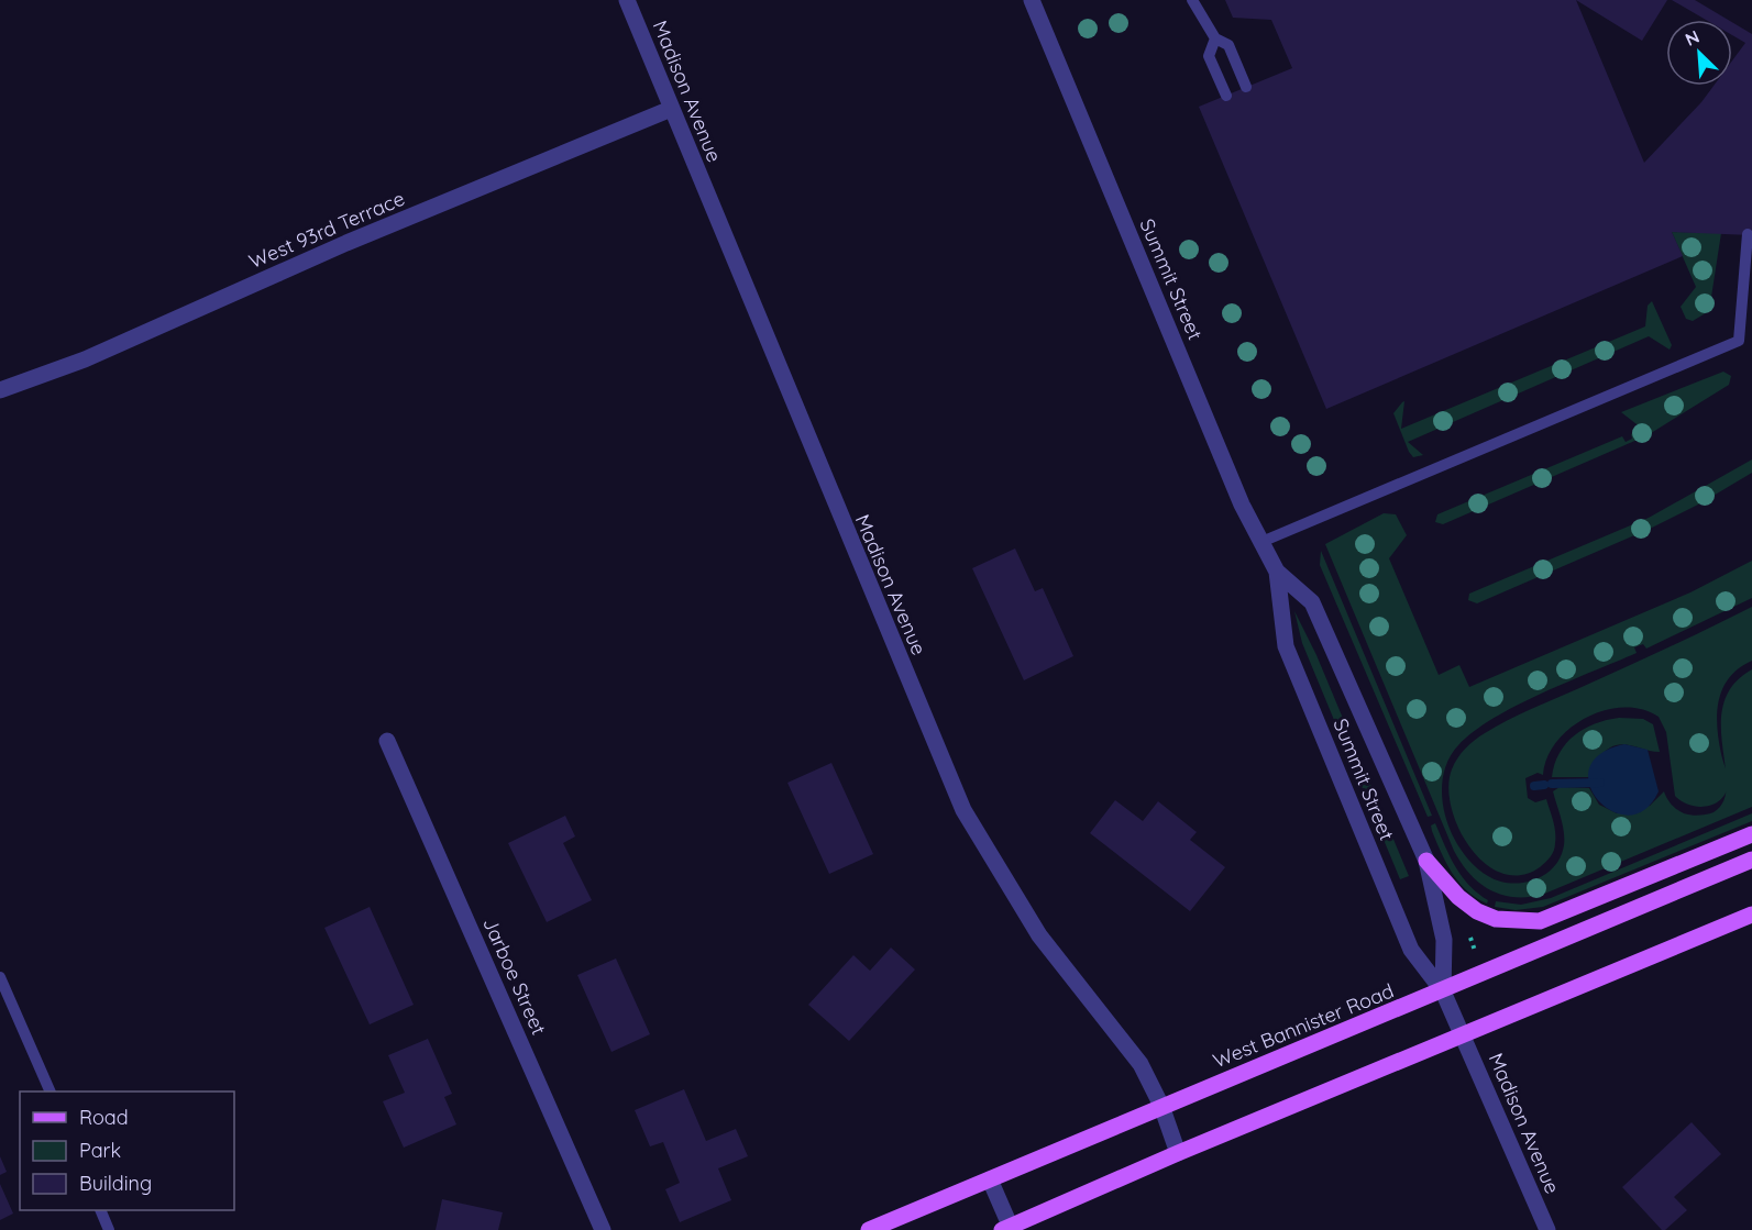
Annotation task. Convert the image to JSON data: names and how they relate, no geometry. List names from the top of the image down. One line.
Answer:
{"streets":{"main road":["West Bannister Road"],"street":["Madison Avenue","West 93rd Terrace","Summit Street","Jarboe Street"]},"crossings":[["Madison Avenue","West 93rd Terrace"],["Madison Avenue","Summit Street"],["Madison Avenue","West Bannister Road"],["Summit Street","West Bannister Road"]],"legend":["Road","Park","Building"],"north":"top left"}
